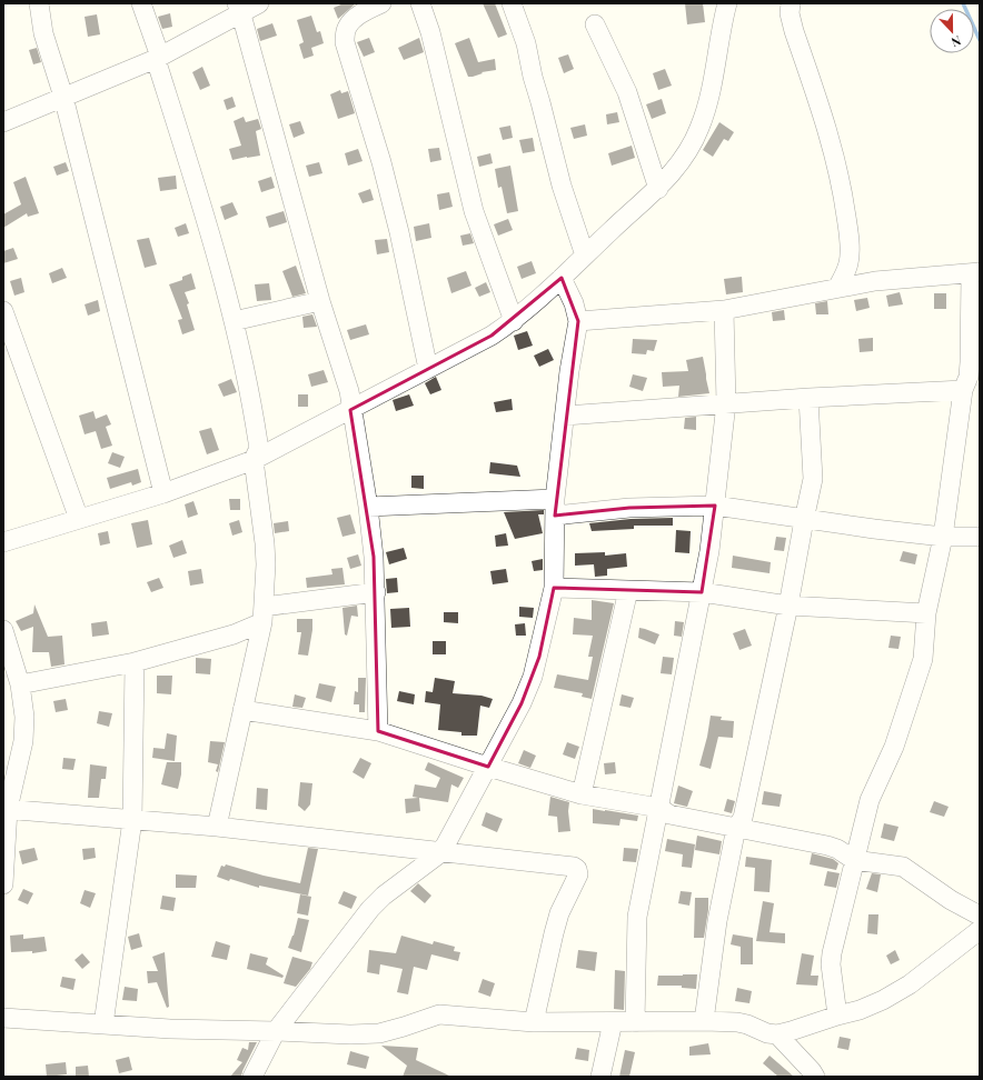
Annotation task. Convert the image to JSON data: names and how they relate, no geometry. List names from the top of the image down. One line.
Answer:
{"north":"bottom"}
